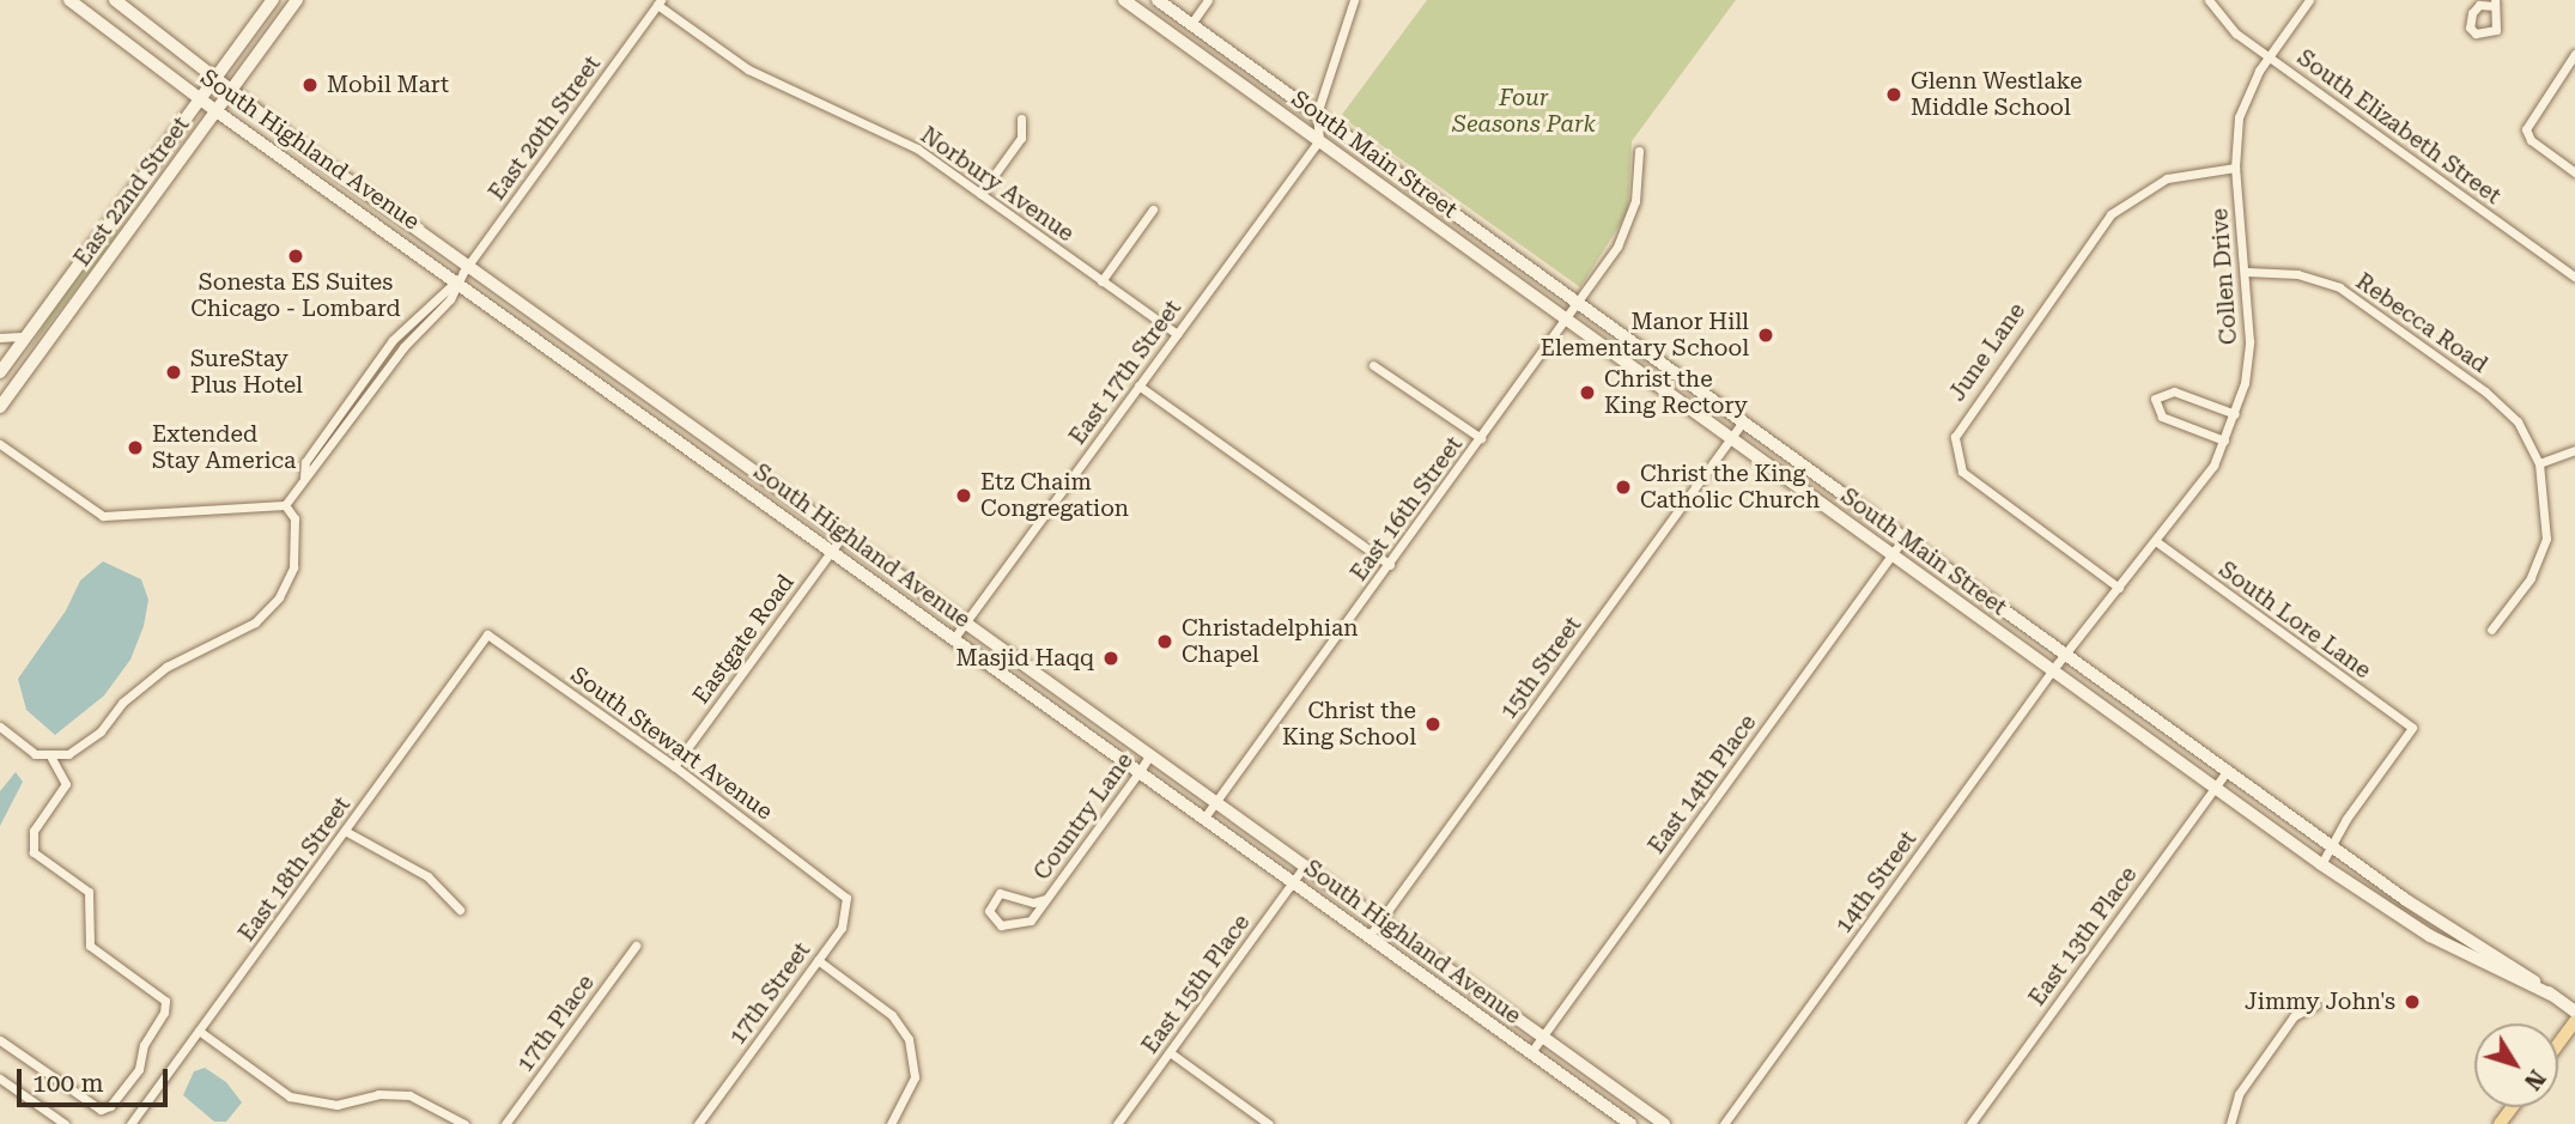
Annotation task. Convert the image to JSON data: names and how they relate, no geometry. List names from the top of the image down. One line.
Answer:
{"streets":{"street":["South Elizabeth Street","East 20th Street","South Highland Avenue","South Main Street","Norbury Avenue","East 22nd Street","Collen Drive","Rebecca Road","June Lane","East 17th Street","East 16th Street","South Lore Lane","Eastgate Road","15th Street","South Stewart Avenue","East 14th Place","Country Lane","East 18th Street","14th Street","East 13th Place","East 15th Place","17th Street","17th Place"]},"crossings":[["South Elizabeth Street","Collen Drive"],["East 20th Street","South Highland Avenue"],["East 20th Street","Norbury Avenue"],["South Highland Avenue","East 22nd Street"],["South Highland Avenue","East 17th Street"],["South Highland Avenue","East 16th Street"],["South Highland Avenue","Eastgate Road"],["South Highland Avenue","15th Street"],["South Highland Avenue","East 14th Place"],["South Highland Avenue","Country Lane"],["South Highland Avenue","East 15th Place"],["South Main Street","Collen Drive"],["South Main Street","East 17th Street"],["South Main Street","East 16th Street"],["South Main Street","South Lore Lane"],["South Main Street","15th Street"],["South Main Street","East 14th Place"],["South Main Street","14th Street"],["South Main Street","East 13th Place"],["Norbury Avenue","East 17th Street"],["Collen Drive","Rebecca Road"],["Collen Drive","June Lane"],["Collen Drive","South Lore Lane"],["Collen Drive","14th Street"],["Eastgate Road","South Stewart Avenue"],["South Stewart Avenue","East 18th Street"],["South Stewart Avenue","17th Street"]],"parks":["Four Seasons Park"],"places":["Mobil Mart","Glenn Westlake Middle School","Sonesta ES Suites Chicago - Lombard","Manor Hill Elementary School","SureStay Plus Hotel","Christ the King Rectory","Extended Stay America","Christ the King Catholic Church","Etz Chaim Congregation","Christadelphian Chapel","Masjid Haqq","Christ the King School","Jimmy John's"],"scale_bar":"100 m","north":"bottom right"}
